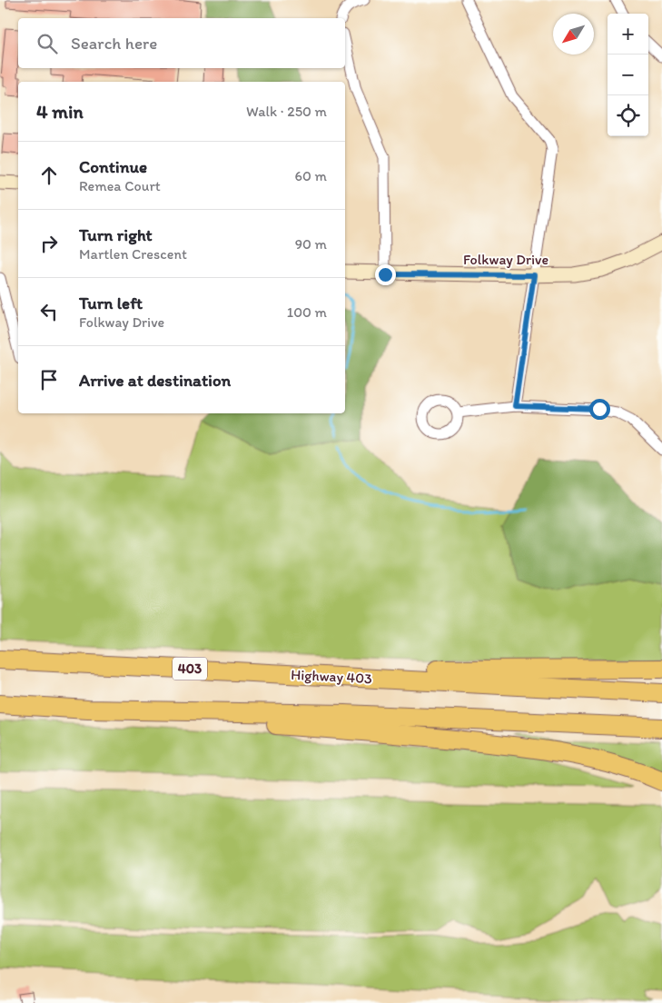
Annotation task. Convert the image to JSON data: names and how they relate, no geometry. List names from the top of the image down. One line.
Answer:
{"streets":{"highway":["403","Highway 403"],"street":["Folkway Drive"]},"north":"bottom left","page":{"map_buttons":["+","−"],"search":"Search here","heading":["4 min","Walk · 250 m"],"list":[["Continue","Remea Court","60 m"],["Turn right","Martlen Crescent","90 m"],["Turn left","Folkway Drive","100 m"],"Arrive at destination"]}}
